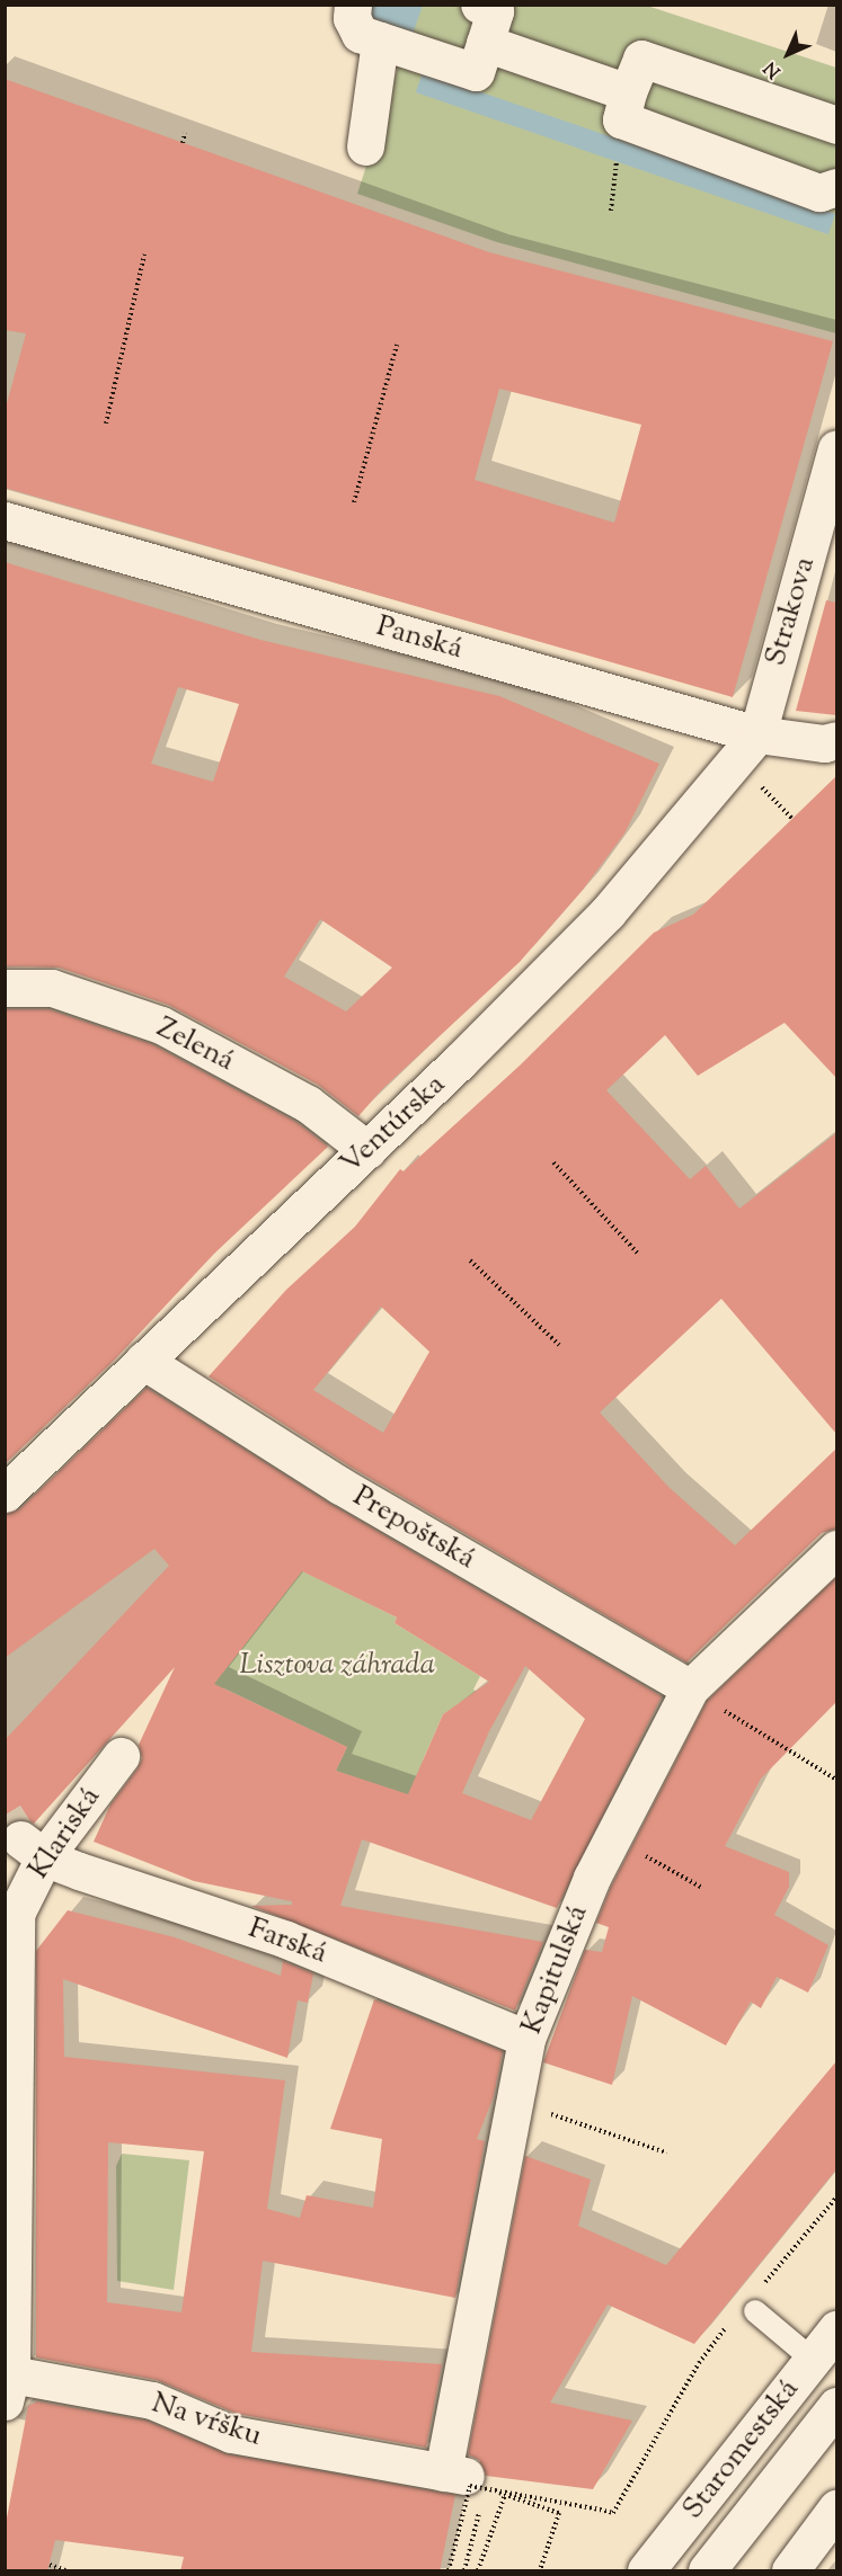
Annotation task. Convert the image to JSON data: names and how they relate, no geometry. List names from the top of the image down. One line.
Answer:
{"streets":{"street":["Strakova","Panská","Zelená","Ventúrska","Prepoštská","Klariská","Farská","Kapitulská","Na vŕšku","Staromestská"]},"crossings":[["Strakova","Panská"],["Strakova","Ventúrska"],["Panská","Ventúrska"],["Zelená","Ventúrska"],["Ventúrska","Prepoštská"],["Prepoštská","Kapitulská"],["Klariská","Farská"],["Klariská","Na vŕšku"],["Farská","Kapitulská"],["Kapitulská","Na vŕšku"]],"parks":["Lisztova záhrada"],"north":"bottom left"}
